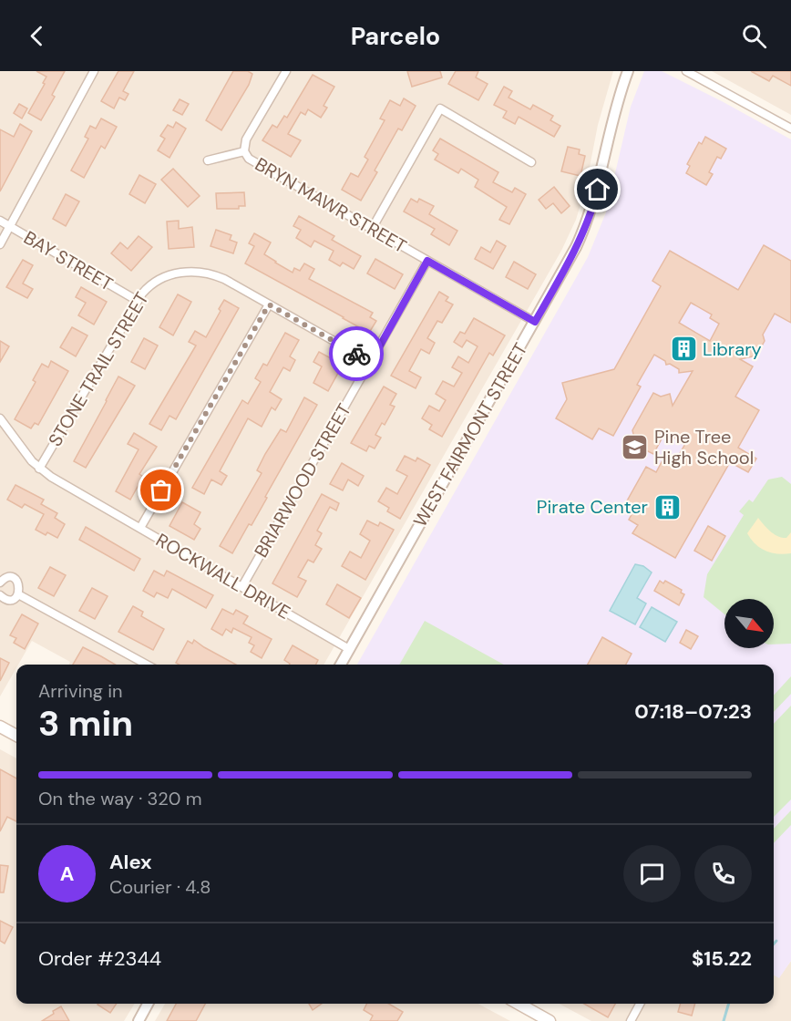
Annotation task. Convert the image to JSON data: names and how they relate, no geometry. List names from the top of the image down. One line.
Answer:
{"streets":{"street":["BRYN MAWR STREET","BAY STREET","STONE TRAIL STREET","WEST FAIRMONT STREET","BRIARWOOD STREET","ROCKWALL DRIVE"]},"crossings":[["BRYN MAWR STREET","WEST FAIRMONT STREET"],["BRYN MAWR STREET","BRIARWOOD STREET"],["BAY STREET","STONE TRAIL STREET"],["STONE TRAIL STREET","BRIARWOOD STREET"],["STONE TRAIL STREET","ROCKWALL DRIVE"],["WEST FAIRMONT STREET","ROCKWALL DRIVE"],["BRIARWOOD STREET","ROCKWALL DRIVE"]],"places":{"building":["Library","Pirate Center"],"school or university":["Pine Tree High School"]},"north":"bottom right","page":{"header":"Parcelo","heading":["3 min","Arriving in","07:18–07:23"],"panel":["Alex","Courier · 4.8","Order #2344","$15.22"],"bar":"On the way · 320 m","round":"A"}}
